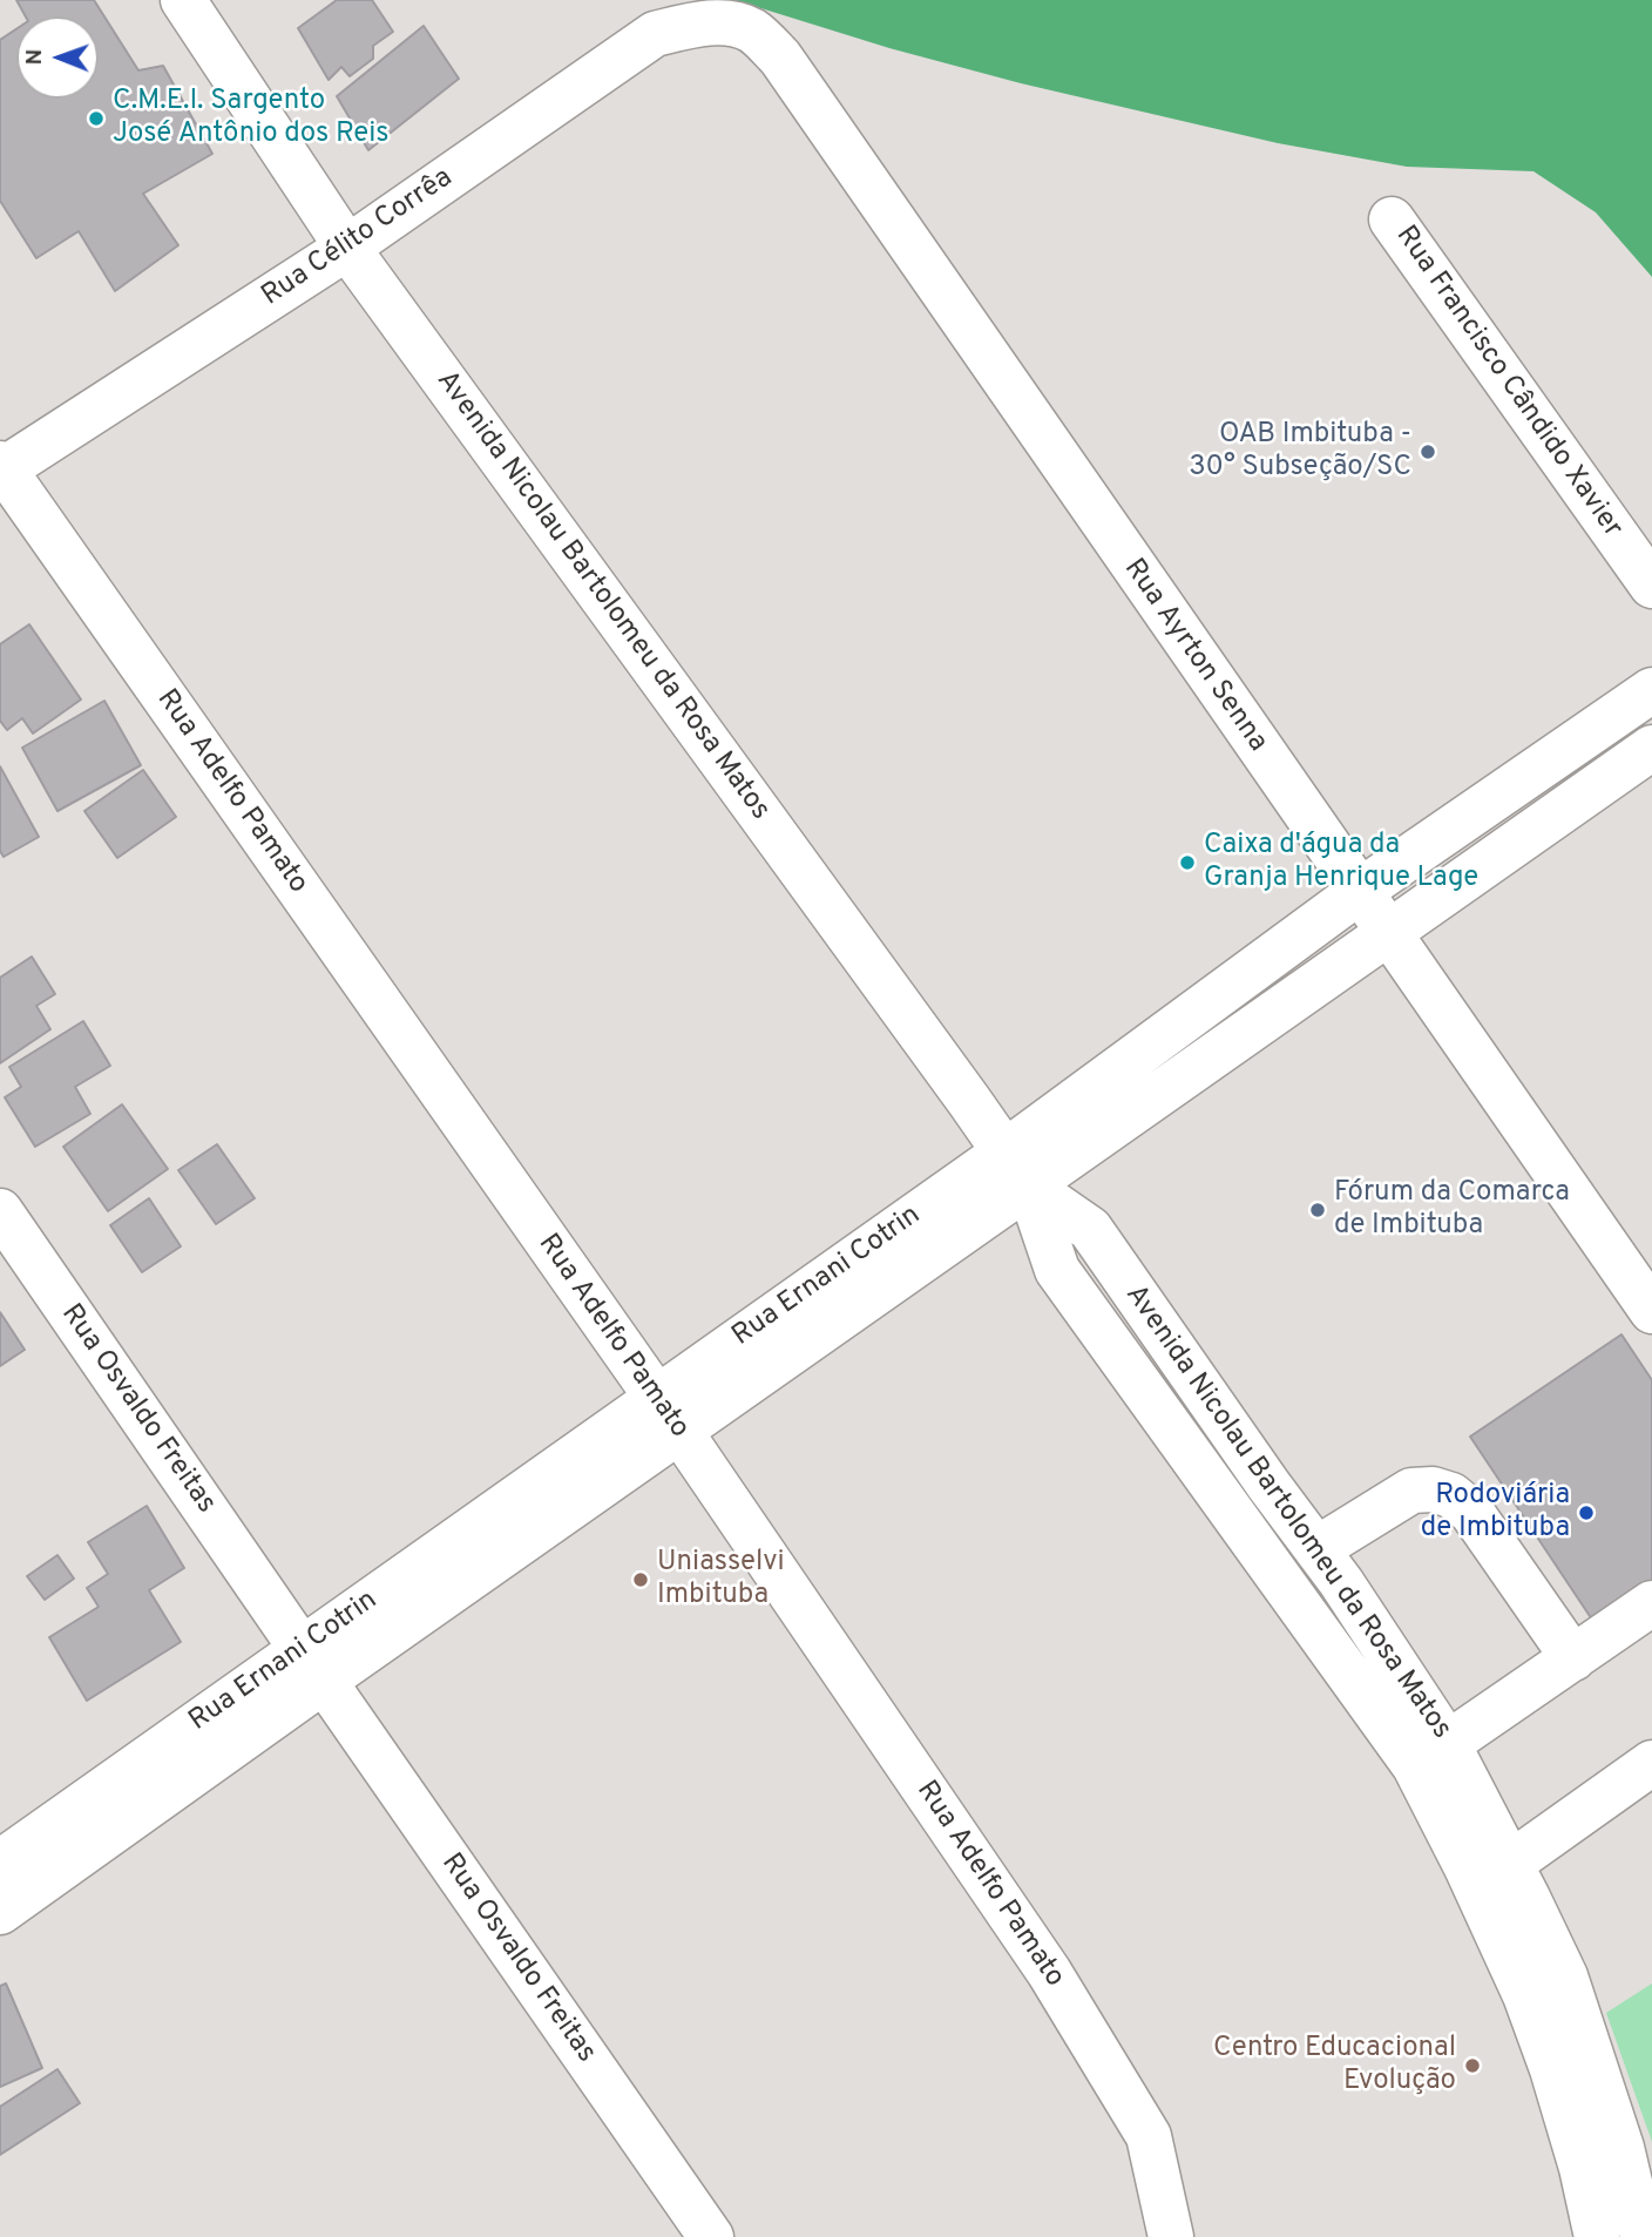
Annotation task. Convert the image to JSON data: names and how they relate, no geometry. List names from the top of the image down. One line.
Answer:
{"streets":{"street":["Rua Célito Corrêa","Rua Francisco Cândido Xavier","Avenida Nicolau Bartolomeu da Rosa Matos","Rua Ayrton Senna","Rua Adelfo Pamato","Rua Ernani Cotrin","Rua Osvaldo Freitas"]},"crossings":[["Rua Célito Corrêa","Avenida Nicolau Bartolomeu da Rosa Matos"],["Rua Célito Corrêa","Rua Ayrton Senna"],["Rua Célito Corrêa","Rua Adelfo Pamato"],["Avenida Nicolau Bartolomeu da Rosa Matos","Rua Ernani Cotrin"],["Rua Ayrton Senna","Rua Ernani Cotrin"],["Rua Adelfo Pamato","Rua Ernani Cotrin"],["Rua Ernani Cotrin","Rua Osvaldo Freitas"]],"places":["C.M.E.I. Sargento José Antônio dos Reis","OAB Imbituba - 30° Subseção/SC","Caixa d'água da Granja Henrique Lage","Fórum da Comarca de Imbituba","Rodoviária de Imbituba","Uniasselvi Imbituba","Centro Educacional Evolução"],"north":"left"}
